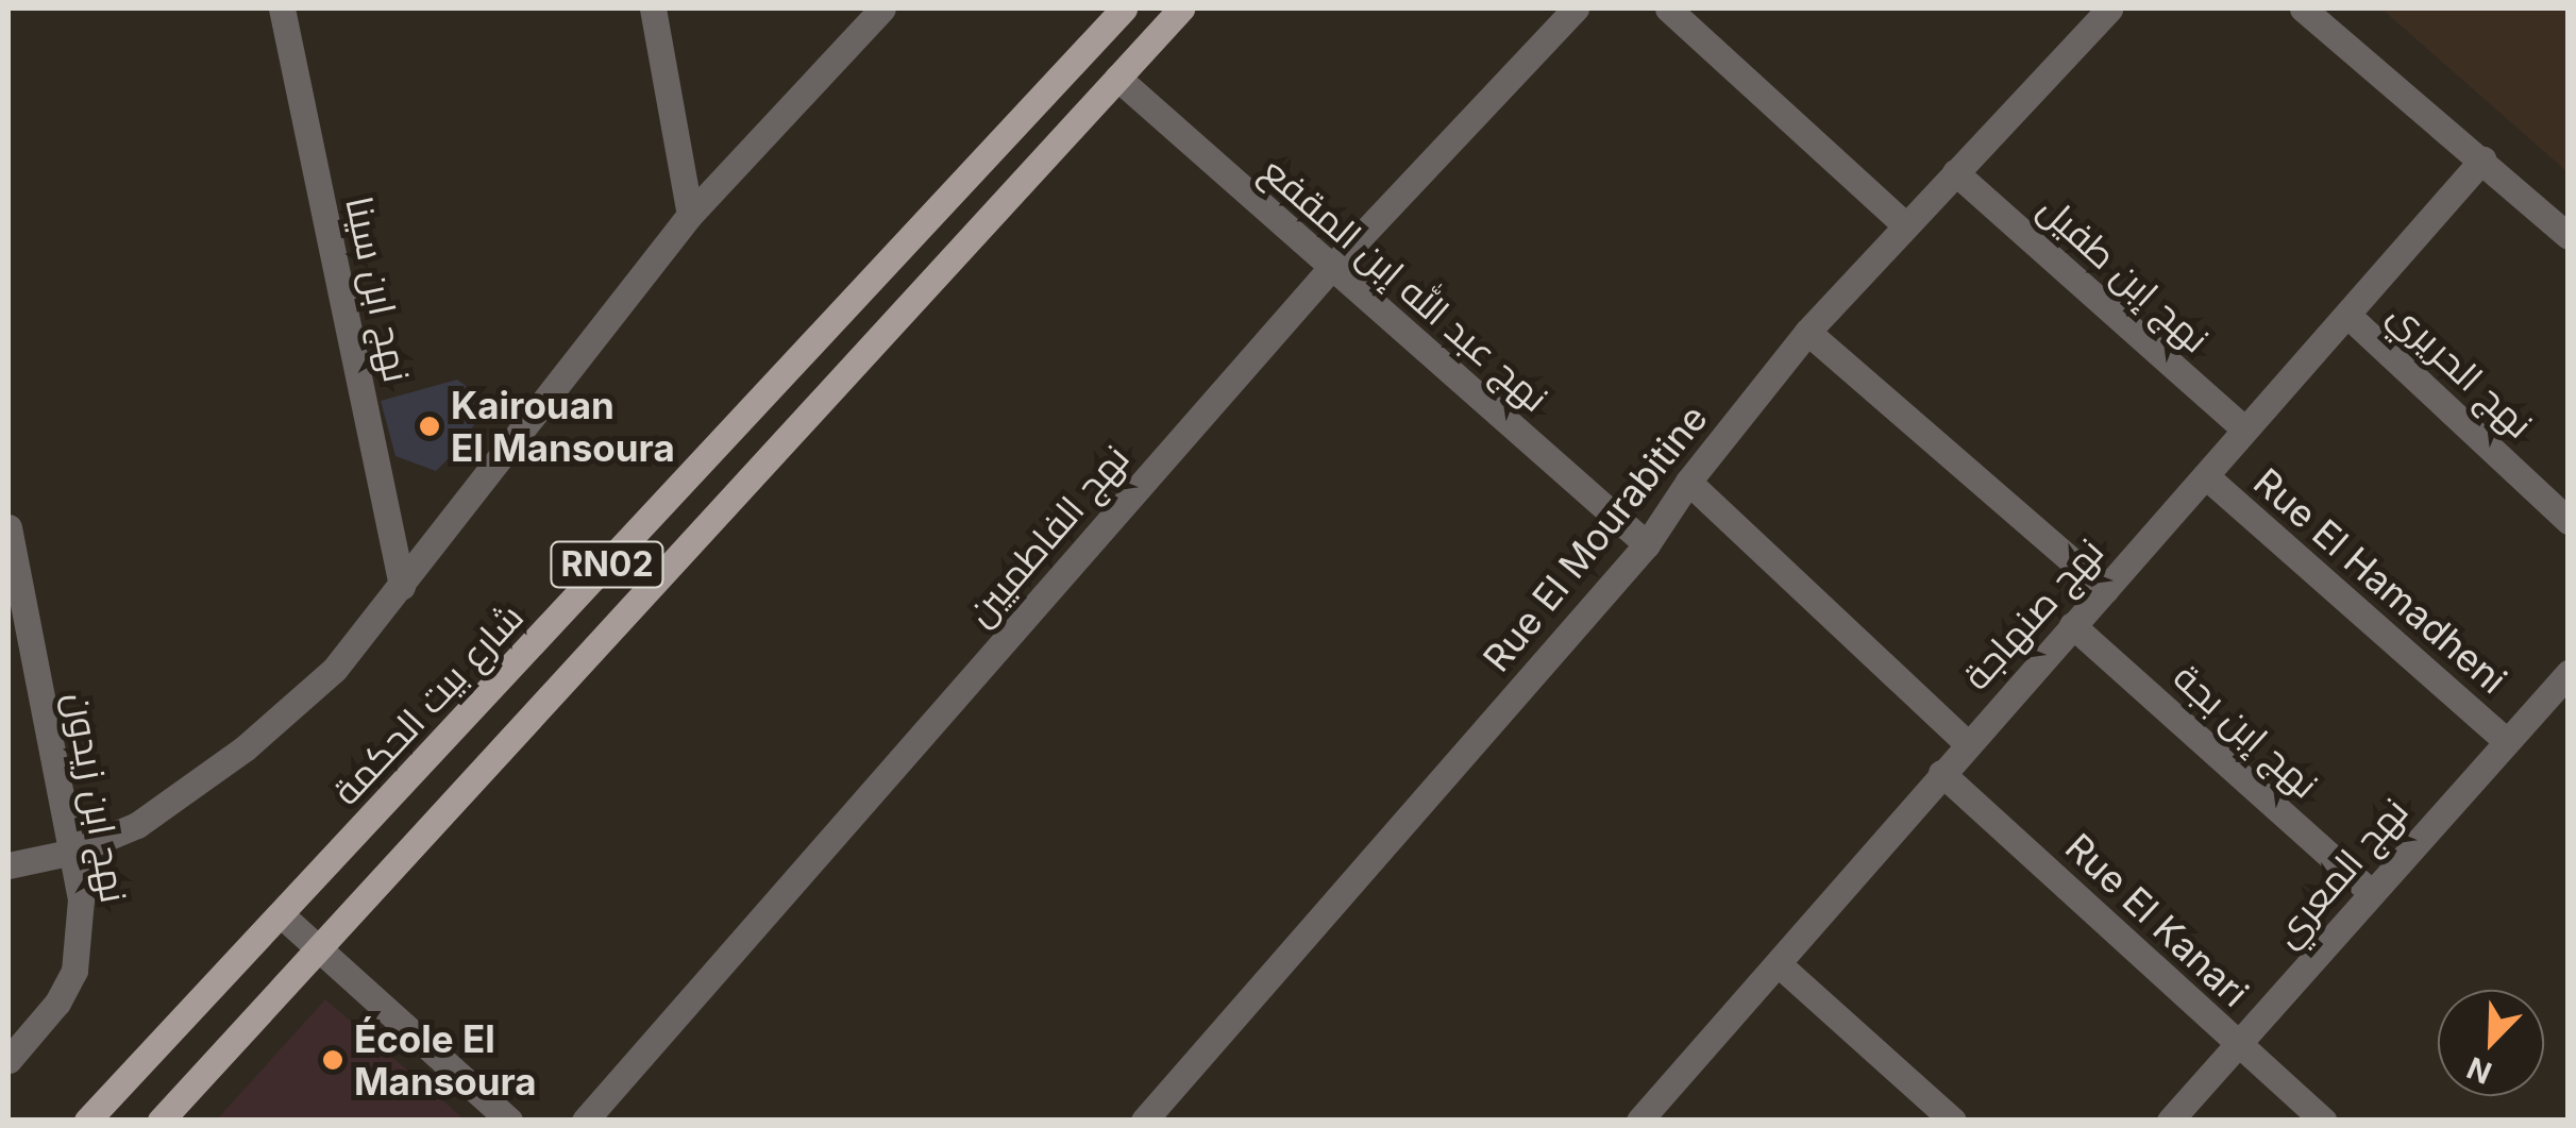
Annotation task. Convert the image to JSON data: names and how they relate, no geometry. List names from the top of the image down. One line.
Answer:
{"streets":{"main road":["RN02","شارع بيت الحكمة"],"street":["نهج إبن طفيل","نهج عبد الله إبن المقفع","نهج ابن سينا","نهج الحريري","نهج الفاطميين","Rue El Mourabitine","Rue El Hamadheni","نهج صنهاجة","نهج إبن بجة","نهج ابن زيدون","نهج المعري","Rue El Kanari"]},"crossings":[["نهج إبن طفيل","Rue El Mourabitine"],["نهج إبن طفيل","نهج صنهاجة"],["نهج عبد الله إبن المقفع","نهج الفاطميين"],["نهج عبد الله إبن المقفع","Rue El Mourabitine"],["نهج عبد الله إبن المقفع","RN02"],["نهج الحريري","نهج صنهاجة"],["Rue El Hamadheni","نهج صنهاجة"],["Rue El Hamadheni","نهج المعري"],["نهج صنهاجة","نهج إبن بجة"],["نهج صنهاجة","Rue El Kanari"],["نهج إبن بجة","نهج المعري"],["نهج المعري","Rue El Kanari"]],"places":["Kairouan El Mansoura","École El Mansoura"],"north":"bottom left"}
